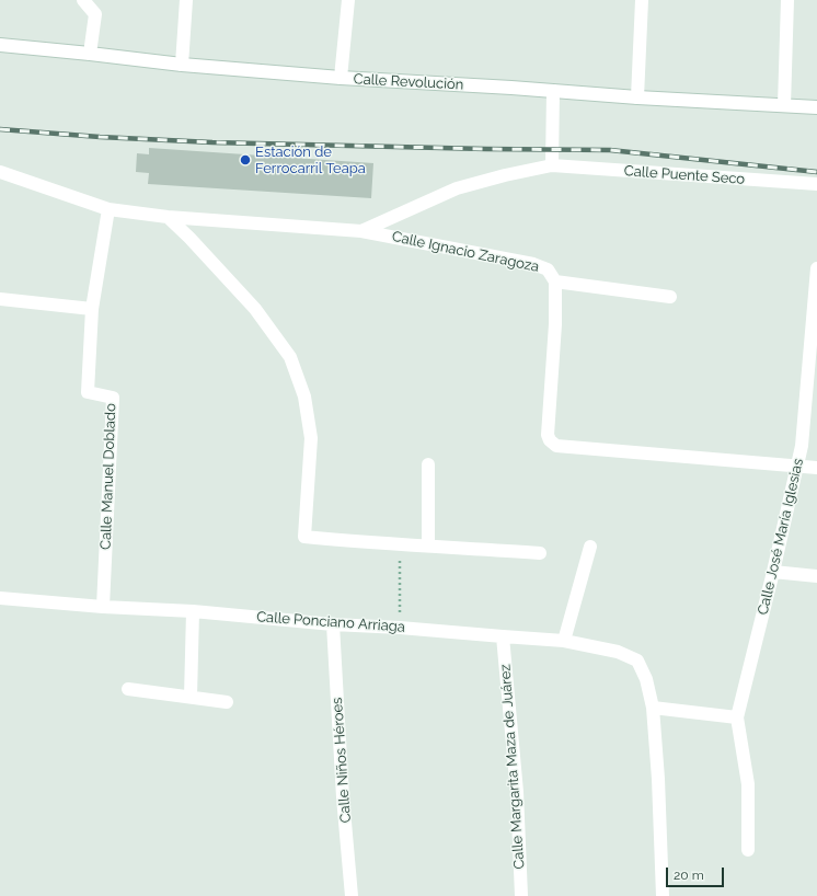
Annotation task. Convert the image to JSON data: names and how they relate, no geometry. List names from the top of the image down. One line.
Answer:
{"streets":{"street":["Calle Revolución","Calle Puente Seco","Calle Ignacio Zaragoza","Calle Manuel Doblado","Calle José María Iglesias","Calle Ponciano Arriaga","Calle Niños Héroes","Calle Margarita Maza de Juárez"]},"crossings":[["Calle Puente Seco","Calle Ignacio Zaragoza"],["Calle Ignacio Zaragoza","Calle Manuel Doblado"],["Calle Ignacio Zaragoza","Calle José María Iglesias"],["Calle Manuel Doblado","Calle Ponciano Arriaga"],["Calle Ponciano Arriaga","Calle Niños Héroes"],["Calle Ponciano Arriaga","Calle Margarita Maza de Juárez"]],"places":["Estación de Ferrocarril Teapa"],"scale_bar":"20 m"}
